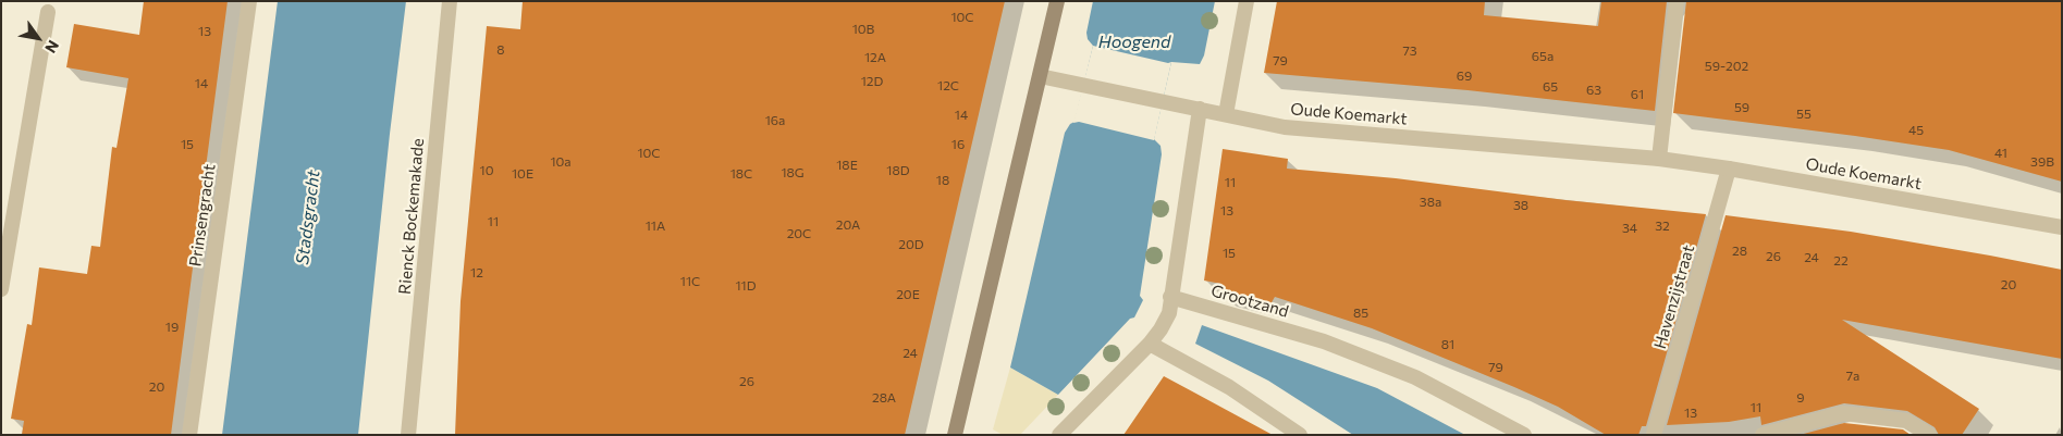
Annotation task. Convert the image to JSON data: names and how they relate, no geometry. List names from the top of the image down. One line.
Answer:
{"streets":{"street":["Oude Koemarkt","Prinsengracht","Rienck Bockemakade","Havenzijstraat","Grootzand"]},"crossings":[["Oude Koemarkt","Havenzijstraat"]],"water":["Hoogend","Stadsgracht"],"house_numbers":["10C","10B","13","8","73","65a","12A","79","59-202","69","12D","14","12C","65","63","61","59","55","14","16a","45","15","16","10C","41","10a","39B","18E","10","18D","18G","10E","18C","18","11","38a","38","13","11","20A","11A","32","34","20C","20D","28","15","26","24","22","12","11C","20","11D","20E","85","19","81","24","79","7a","26","20","28A","9","11","13"],"north":"bottom right"}
